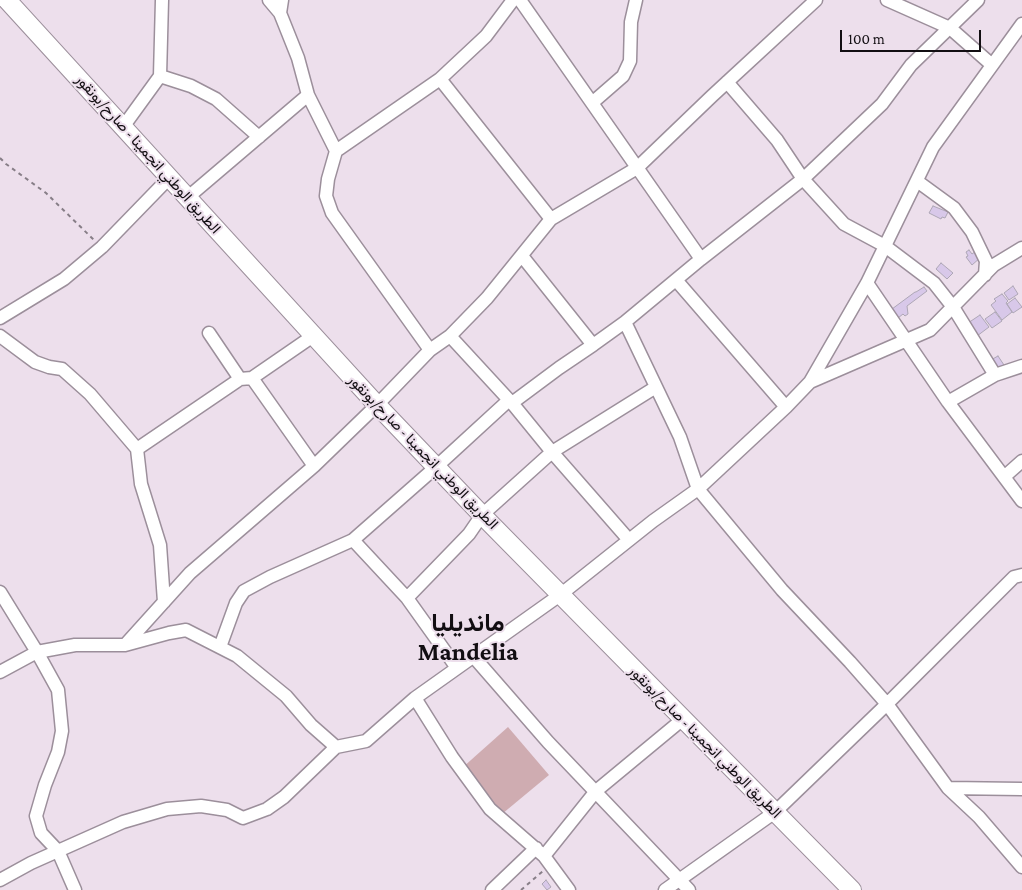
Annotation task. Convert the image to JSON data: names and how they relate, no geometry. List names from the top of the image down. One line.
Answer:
{"streets":{"highway":["الطريق الوطني انجمينا - صارح/بونقور"]},"districts":["مانديليا Mandelia"],"scale_bar":"100 m"}
